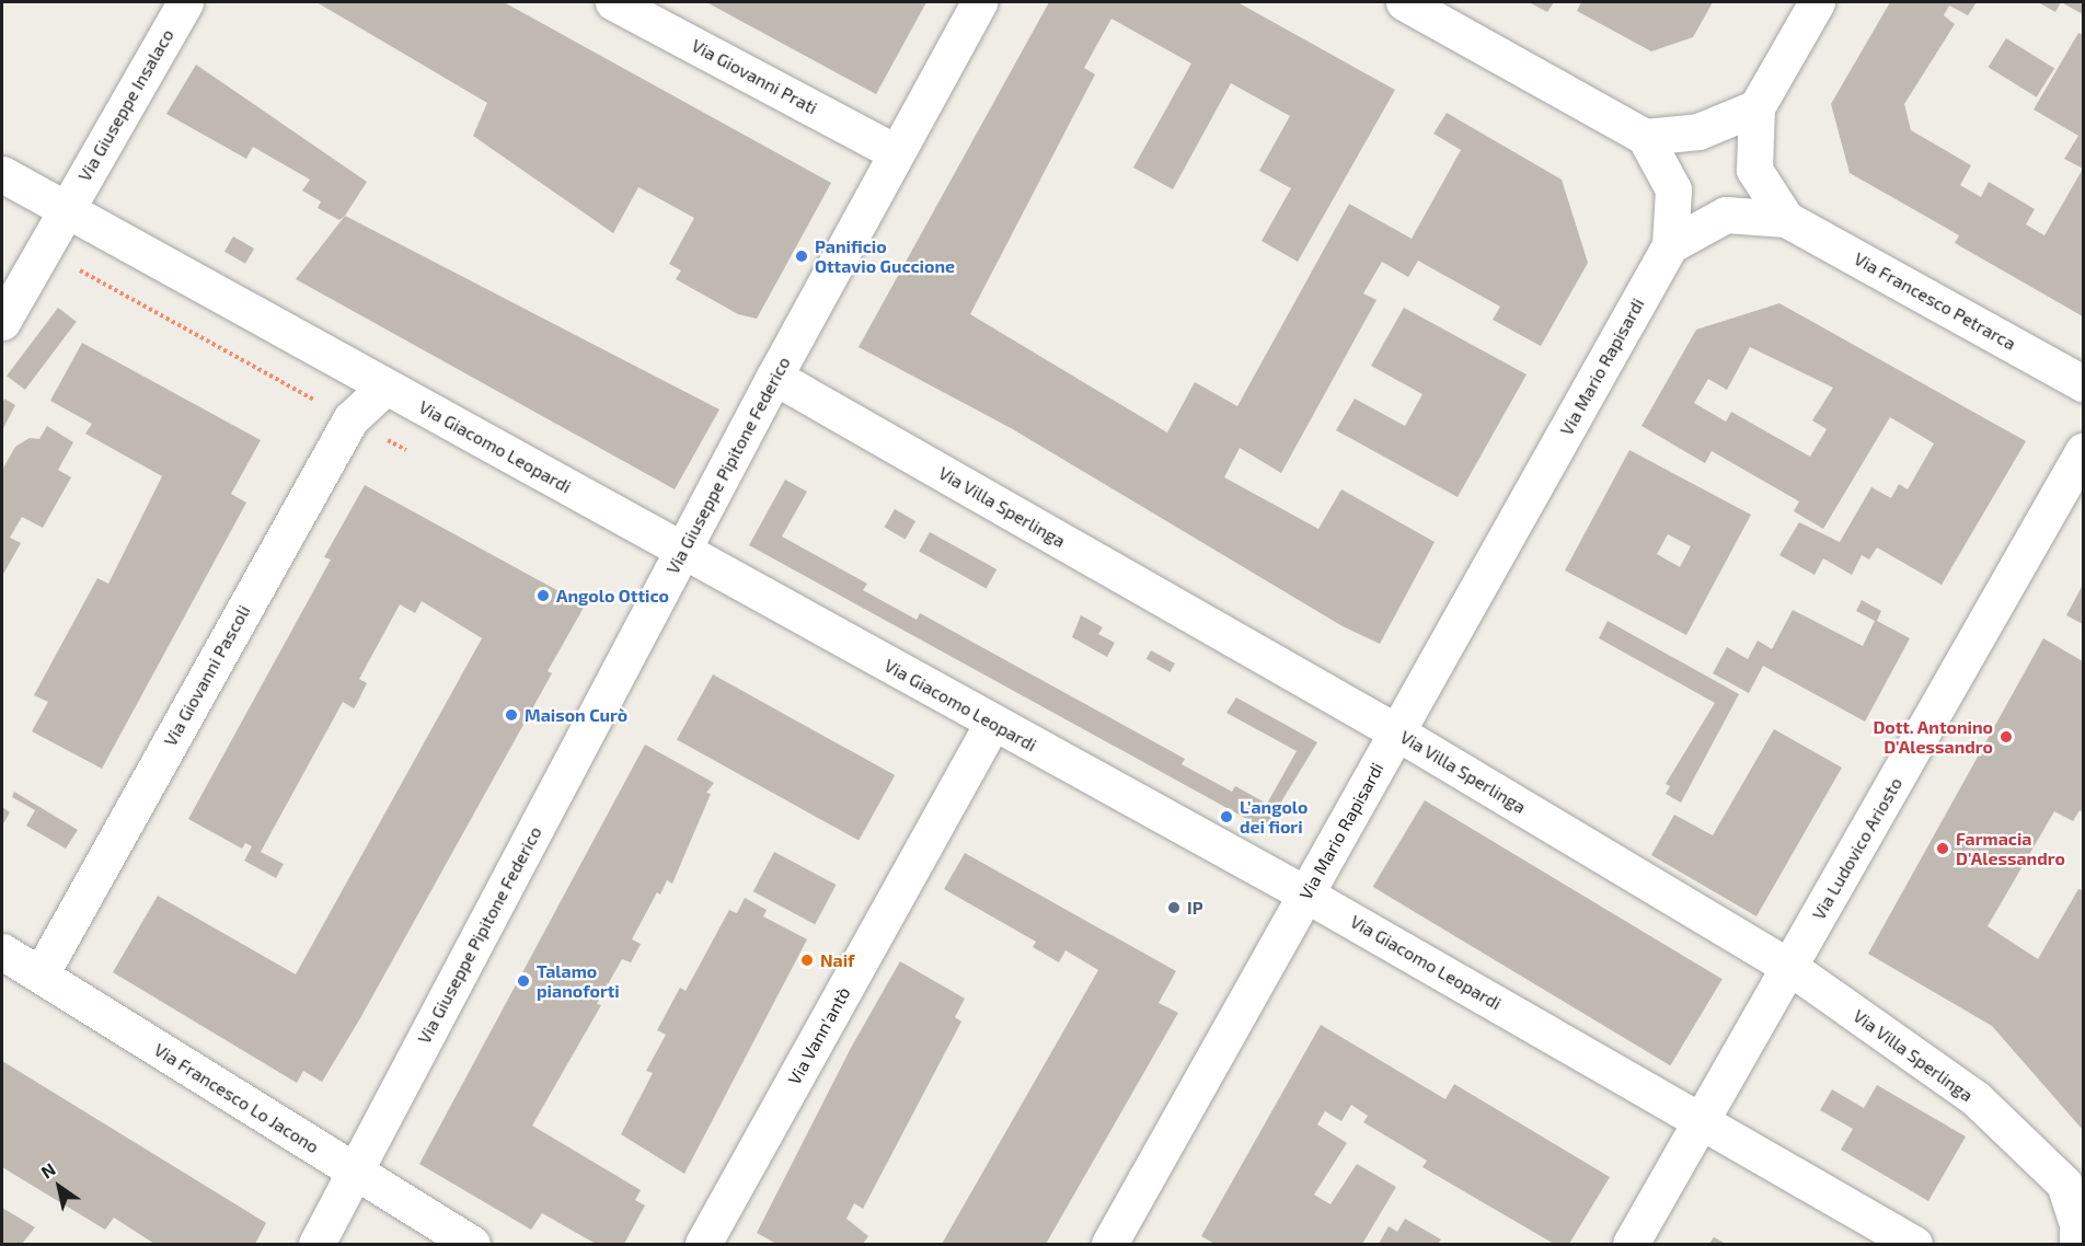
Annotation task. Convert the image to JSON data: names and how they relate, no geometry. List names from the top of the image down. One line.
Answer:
{"streets":{"street":["Via Giovanni Prati","Via Giuseppe Insalaco","Via Francesco Petrarca","Via Mario Rapisardi","Via Giacomo Leopardi","Via Giuseppe Pipitone Federico","Via Villa Sperlinga","Via Giovanni Pascoli","Via Ludovico Ariosto","Via Vann'antò","Via Francesco Lo Jacono"]},"crossings":[["Via Giovanni Prati","Via Giuseppe Pipitone Federico"],["Via Giuseppe Insalaco","Via Giacomo Leopardi"],["Via Mario Rapisardi","Via Giacomo Leopardi"],["Via Mario Rapisardi","Via Villa Sperlinga"],["Via Giacomo Leopardi","Via Giuseppe Pipitone Federico"],["Via Giacomo Leopardi","Via Giovanni Pascoli"],["Via Giacomo Leopardi","Via Ludovico Ariosto"],["Via Giacomo Leopardi","Via Vann'antò"],["Via Giuseppe Pipitone Federico","Via Villa Sperlinga"],["Via Giuseppe Pipitone Federico","Via Francesco Lo Jacono"],["Via Villa Sperlinga","Via Ludovico Ariosto"],["Via Giovanni Pascoli","Via Francesco Lo Jacono"]],"places":["Panificio Ottavio Guccione","Angolo Ottico","Maison Curò","Dott. Antonino D'Alessandro","L'angolo dei fiori","Farmacia D'Alessandro","IP","Naif","Talamo pianoforti"],"north":"top left"}
